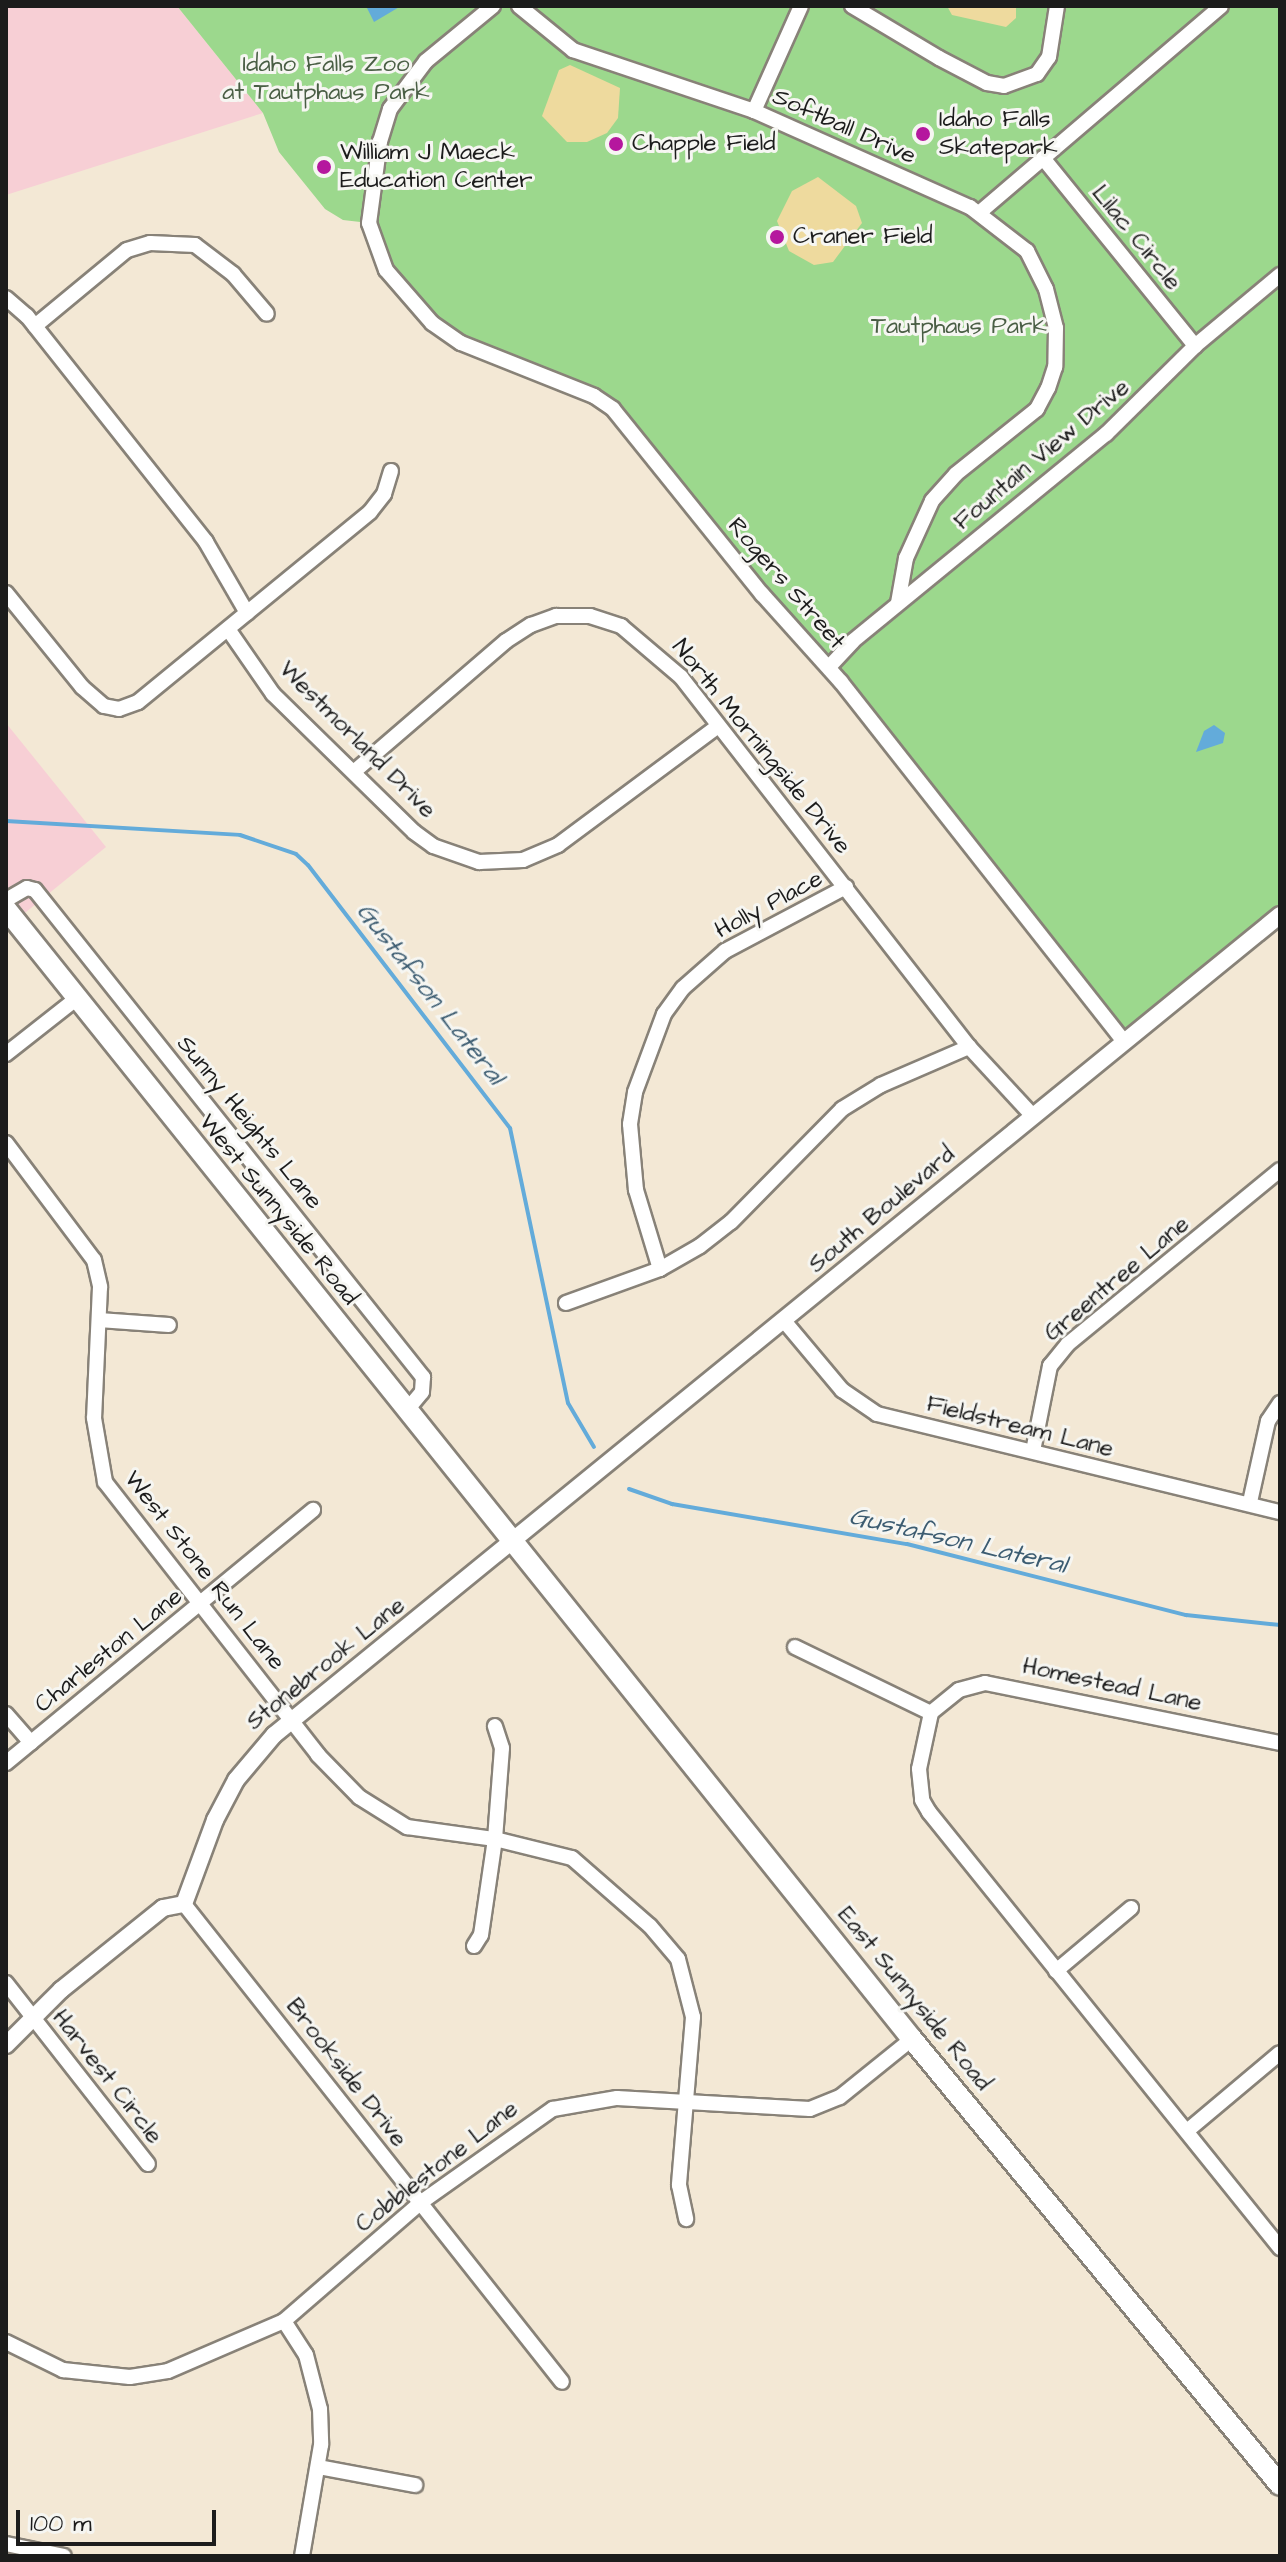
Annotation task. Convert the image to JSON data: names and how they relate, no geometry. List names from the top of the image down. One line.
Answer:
{"streets":{"main road":["West Sunnyside Road","East Sunnyside Road"],"street":["Softball Drive","Lilac Circle","Fountain View Drive","Rogers Street","Westmorland Drive","North Morningside Drive","Holly Place","Sunny Heights Lane","South Boulevard","Greentree Lane","Fieldstream Lane","West Stone Run Lane","Charleston Lane","Stonebrook Lane","Homestead Lane","Brookside Drive","Harvest Circle","Cobblestone Lane"]},"crossings":[["Softball Drive","Fountain View Drive"],["Lilac Circle","Fountain View Drive"],["Fountain View Drive","Rogers Street"],["Rogers Street","South Boulevard"],["Westmorland Drive","North Morningside Drive"],["North Morningside Drive","Holly Place"],["North Morningside Drive","South Boulevard"],["Sunny Heights Lane","West Sunnyside Road"],["West Sunnyside Road","South Boulevard"],["West Sunnyside Road","Stonebrook Lane"],["West Sunnyside Road","East Sunnyside Road"],["South Boulevard","Fieldstream Lane"],["South Boulevard","Stonebrook Lane"],["South Boulevard","East Sunnyside Road"],["Greentree Lane","Fieldstream Lane"],["West Stone Run Lane","Charleston Lane"],["West Stone Run Lane","Stonebrook Lane"],["West Stone Run Lane","Cobblestone Lane"],["Stonebrook Lane","East Sunnyside Road"],["Stonebrook Lane","Brookside Drive"],["East Sunnyside Road","Cobblestone Lane"],["Brookside Drive","Cobblestone Lane"]],"water":["Gustafson Lateral"],"parks":["Idaho Falls Zoo at Tautphaus Park","Tautphaus Park"],"places":["Idaho Falls Skatepark","Chapple Field","William J Maeck Education Center","Craner Field"],"scale_bar":"100 m"}
